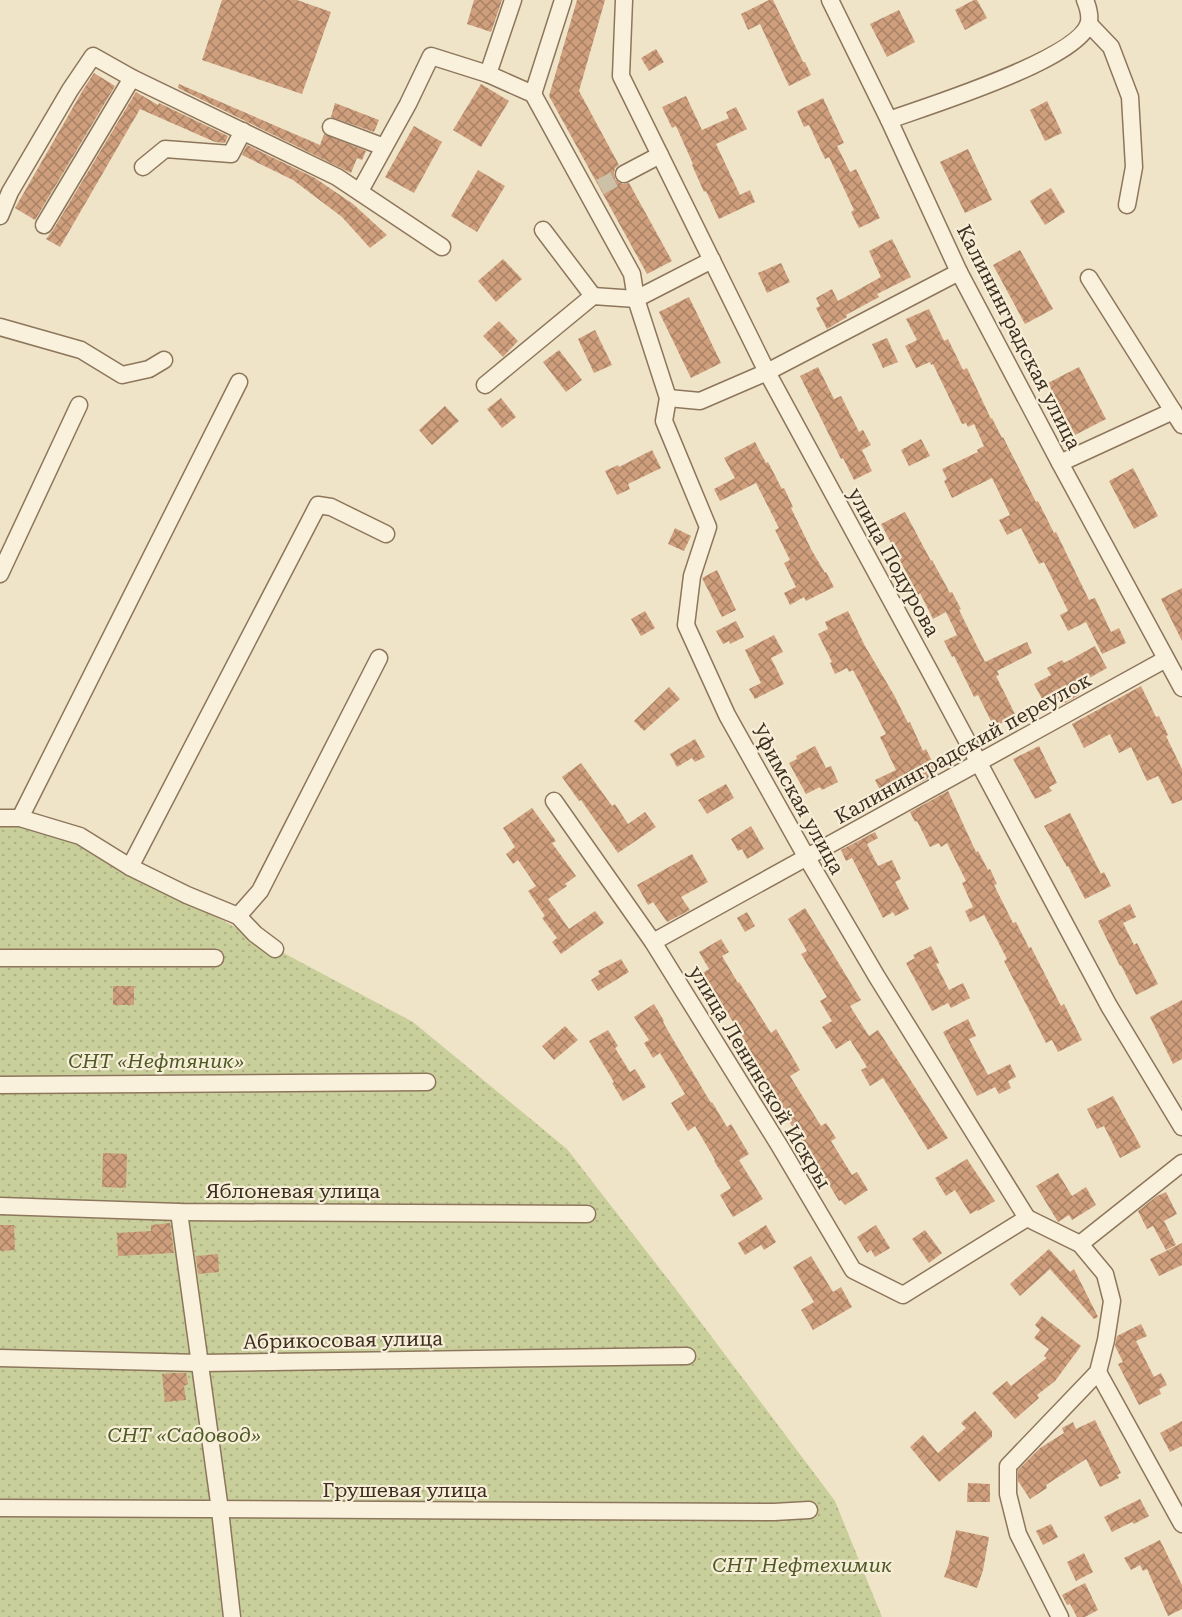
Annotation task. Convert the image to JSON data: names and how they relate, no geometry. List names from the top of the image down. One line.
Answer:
{"streets":{"street":["Калининградская улица","улица Подурова","Калининградский переулок","Уфимская улица","улица Ленинской Искры","Яблоневая улица","Абрикосовая улица","Грушевая улица"]},"crossings":[["Калининградская улица","Калининградский переулок"],["улица Подурова","Калининградский переулок"],["Калининградский переулок","Уфимская улица"],["Калининградский переулок","улица Ленинской Искры"],["Уфимская улица","улица Ленинской Искры"]],"parks":["СНТ «Нефтяник»","СНТ «Садовод»","СНТ Нефтехимик"]}
